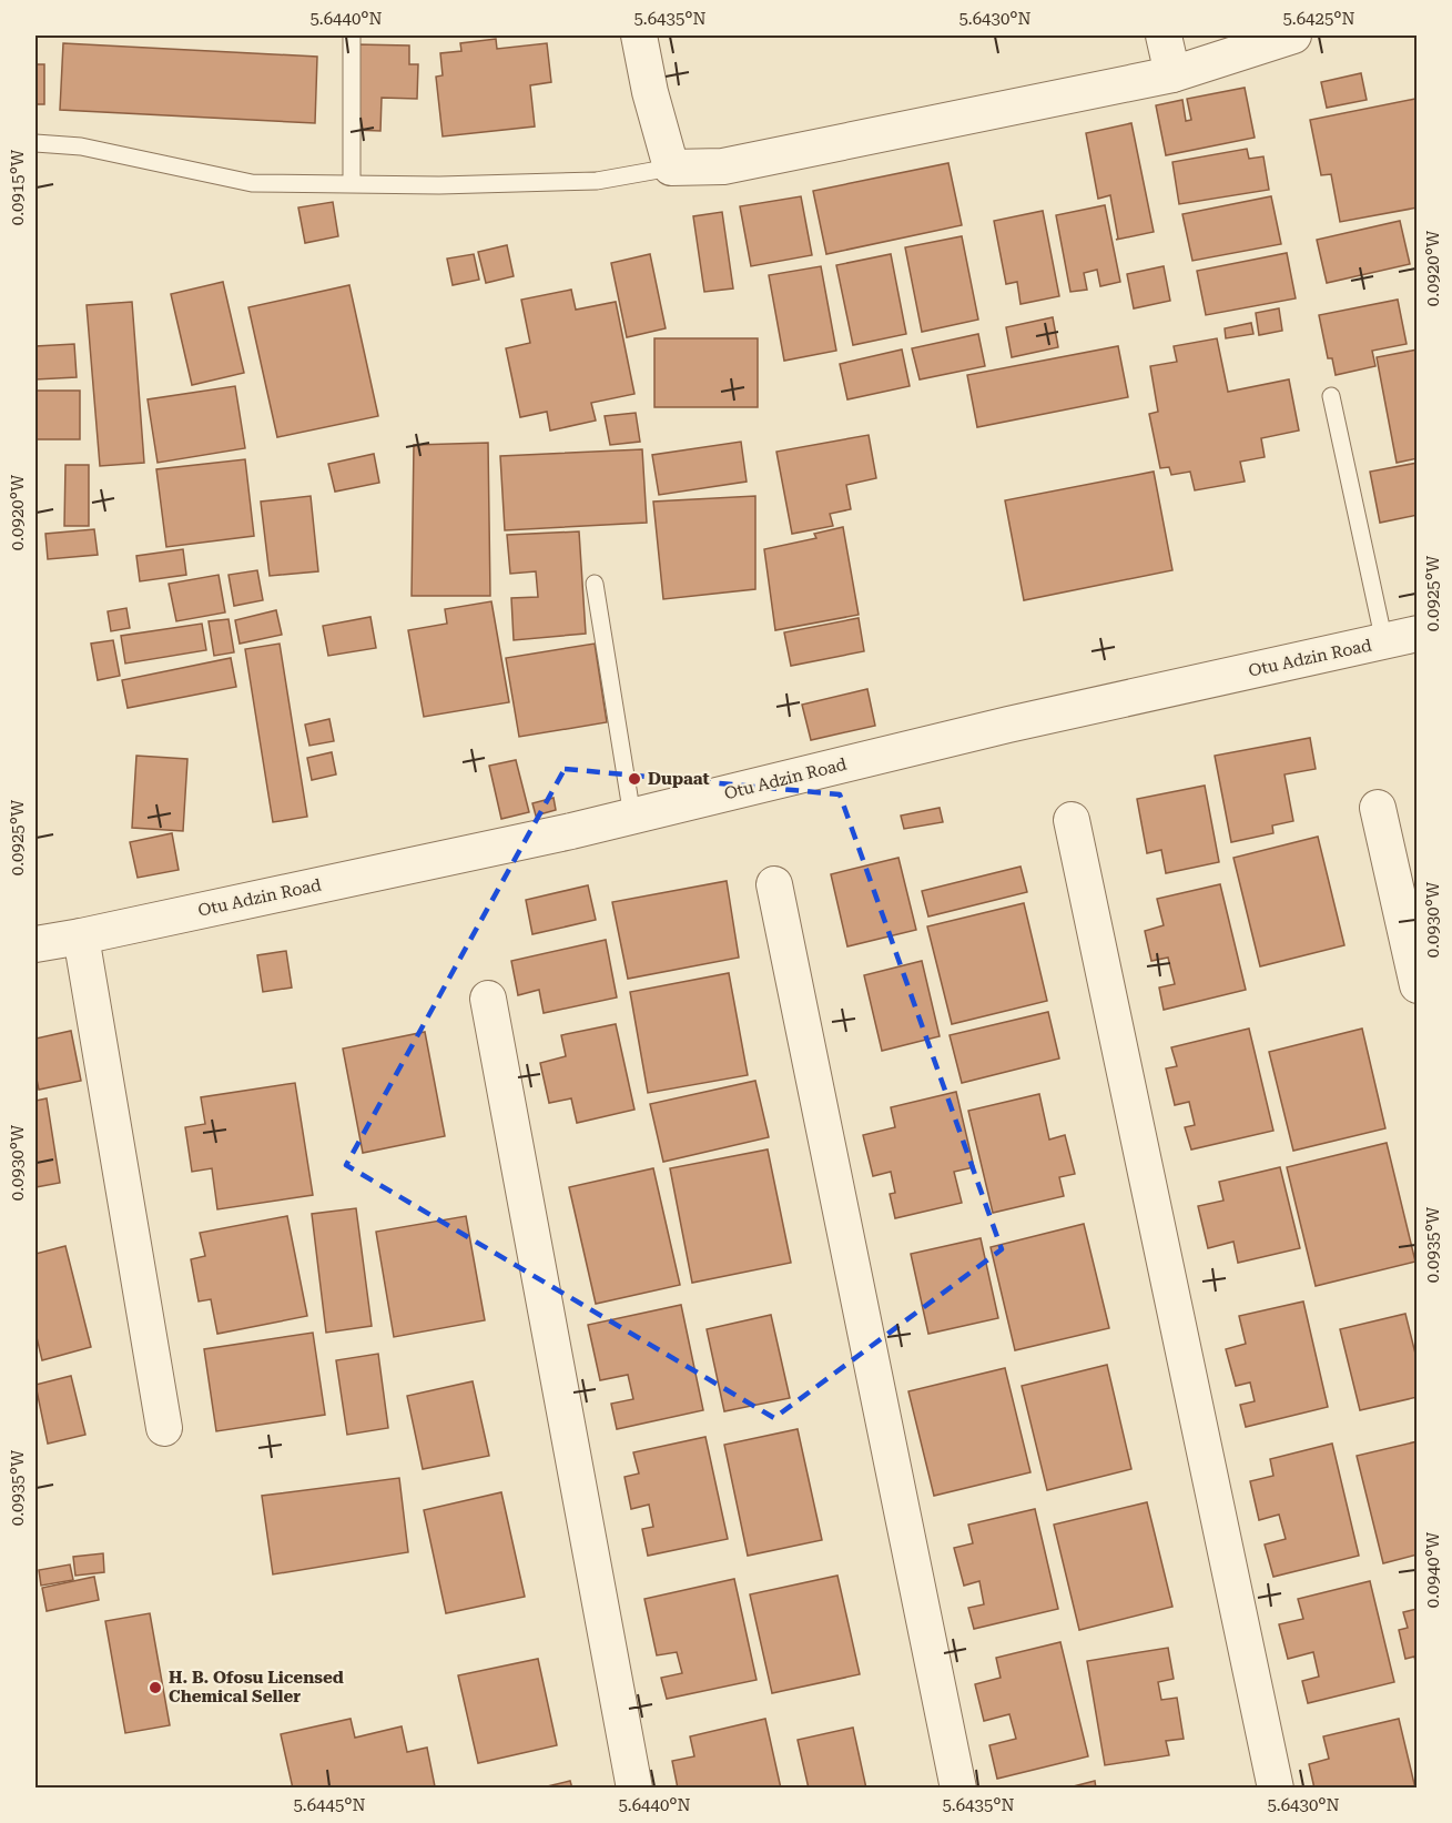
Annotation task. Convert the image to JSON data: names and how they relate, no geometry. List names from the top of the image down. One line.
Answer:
{"streets":{"street":["Otu Adzin Road"]},"places":["Dupaat","H. B. Ofosu Licensed Chemical Seller"],"coordinates":["5.6440°N","5.6435°N","5.6430°N","5.6425°N","0.0915°W","0.0920°W","0.0925°W","0.0930°W","0.0935°W","0.0940°W","5.6445°N"]}
